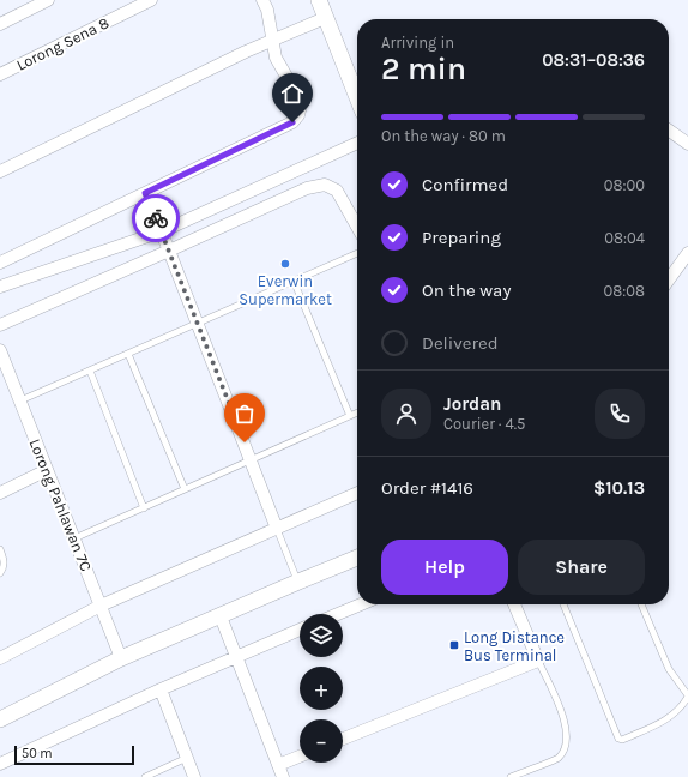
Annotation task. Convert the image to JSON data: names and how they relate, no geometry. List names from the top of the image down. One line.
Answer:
{"streets":{"street":["Lorong Sena 8","Lorong Pahlawan 7C"]},"places":{"other":["Everwin Supermarket"],"transit":["Long Distance Bus Terminal"]},"scale_bar":"50 m","page":{"heading":["2 min","Arriving in","08:31–08:36"],"panel":["Jordan","Courier · 4.5","Order #1416","$10.13"],"bar":"On the way · 80 m","list":[["Confirmed","08:00"],["Preparing","08:04"],["On the way","08:08"],"Delivered"],"buttons":["Help","Share"],"map_buttons":["+","−"],"scale":"50 m"}}
